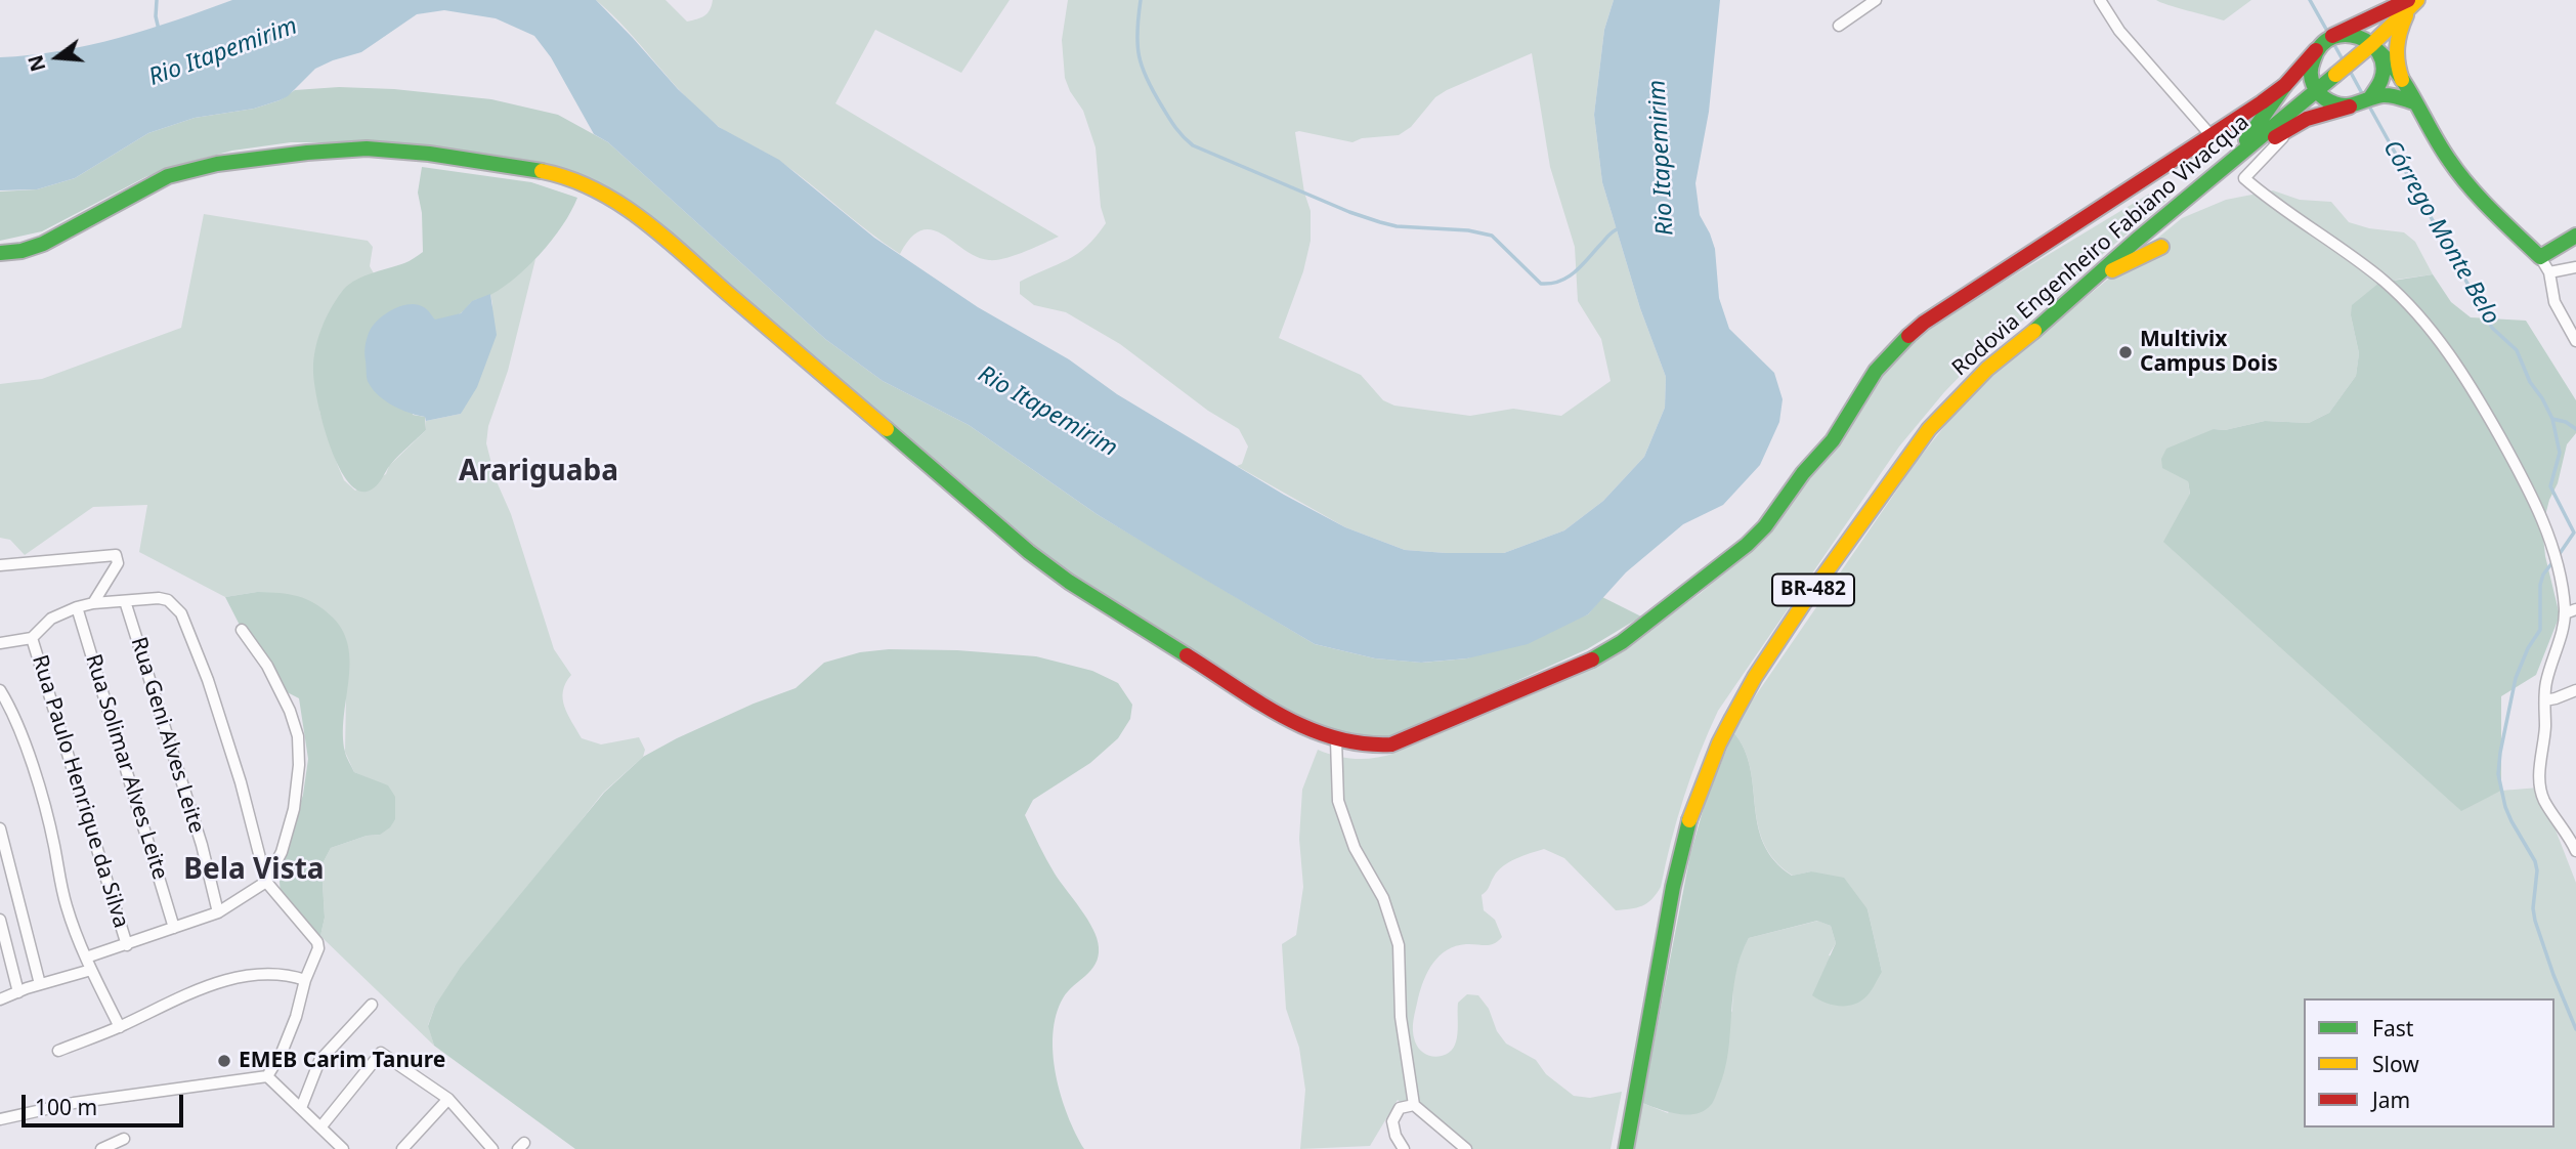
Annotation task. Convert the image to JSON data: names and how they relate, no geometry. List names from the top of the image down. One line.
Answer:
{"streets":{"main road":["Rodovia Engenheiro Fabiano Vivacqua","BR-482"],"street":["Rua Geni Alves Leite","Rua Solimar Alves Leite","Rua Paulo Henrique da Silva"]},"districts":["Arariguaba","Bela Vista"],"water":["Rio Itapemirim","Córrego Monte Belo"],"places":["Multivix Campus Dois","EMEB Carim Tanure"],"legend":["Fast","Slow","Jam"],"scale_bar":"100 m","north":"left"}
